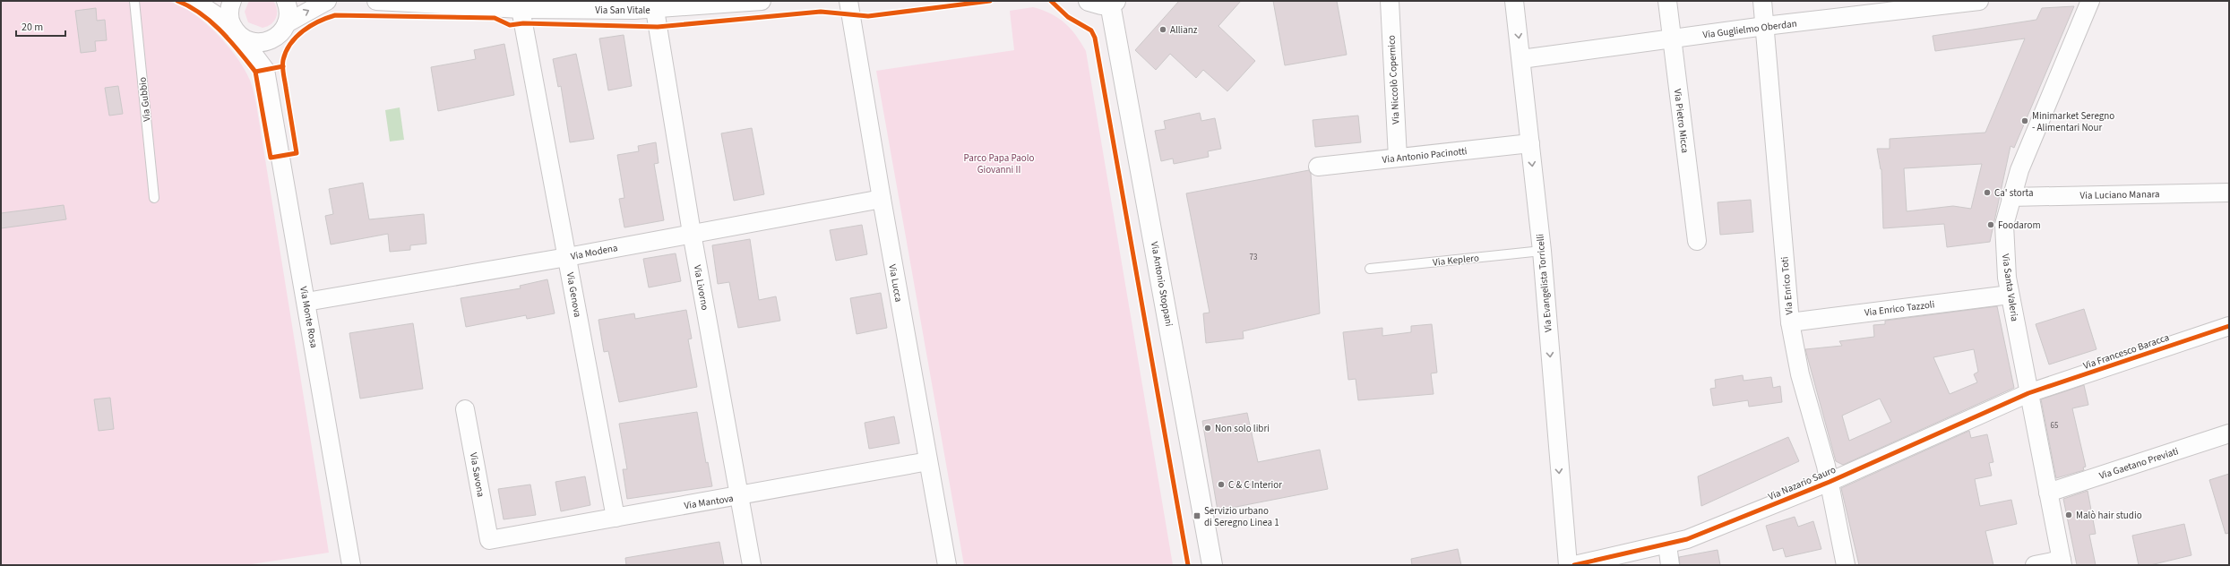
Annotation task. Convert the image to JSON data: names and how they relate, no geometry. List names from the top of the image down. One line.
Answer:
{"streets":{"street":["Via San Vitale","Via Guglielmo Oberdan","Via Niccolò Copernico","Via Pietro Micca","Via Antonio Pacinotti","Via Luciano Manara","Via Modena","Via Lucca","Via Evangelista Torricelli","Via Antonio Stoppani","Via Enrico Toti","Via Livorno","Via Santa Valeria","Via Genova","Via Enrico Tazzoli","Via Monte Rosa","Via Francesco Baracca","Via Gaetano Previati","Via Savona","Via Nazario Sauro","Via Mantova"],"lane":["Via Gubbio","Via Keplero"]},"crossings":[["Via San Vitale","Via Livorno"],["Via San Vitale","Via Genova"],["Via Guglielmo Oberdan","Via Pietro Micca"],["Via Guglielmo Oberdan","Via Evangelista Torricelli"],["Via Guglielmo Oberdan","Via Enrico Toti"],["Via Niccolò Copernico","Via Antonio Pacinotti"],["Via Antonio Pacinotti","Via Evangelista Torricelli"],["Via Luciano Manara","Via Santa Valeria"],["Via Modena","Via Lucca"],["Via Modena","Via Livorno"],["Via Modena","Via Genova"],["Via Modena","Via Monte Rosa"],["Via Keplero","Via Evangelista Torricelli"],["Via Lucca","Via Mantova"],["Via Enrico Toti","Via Enrico Tazzoli"],["Via Enrico Toti","Via Nazario Sauro"],["Via Livorno","Via Mantova"],["Via Santa Valeria","Via Enrico Tazzoli"],["Via Santa Valeria","Via Francesco Baracca"],["Via Santa Valeria","Via Gaetano Previati"],["Via Santa Valeria","Via Nazario Sauro"],["Via Genova","Via Mantova"],["Via Francesco Baracca","Via Nazario Sauro"],["Via Savona","Via Mantova"]],"one_way":["Via Evangelista Torricelli"],"parks":["Parco Papa Paolo Giovanni II"],"places":{"other":["Allianz","Minimarket Seregno - Alimentari Nour","Ca' storta","Foodarom","Non solo libri","C & C Interior","Malò hair studio"],"transit":["Servizio urbano di Seregno Linea 1"]},"house_numbers":["73","65"],"scale_bar":"20 m"}
